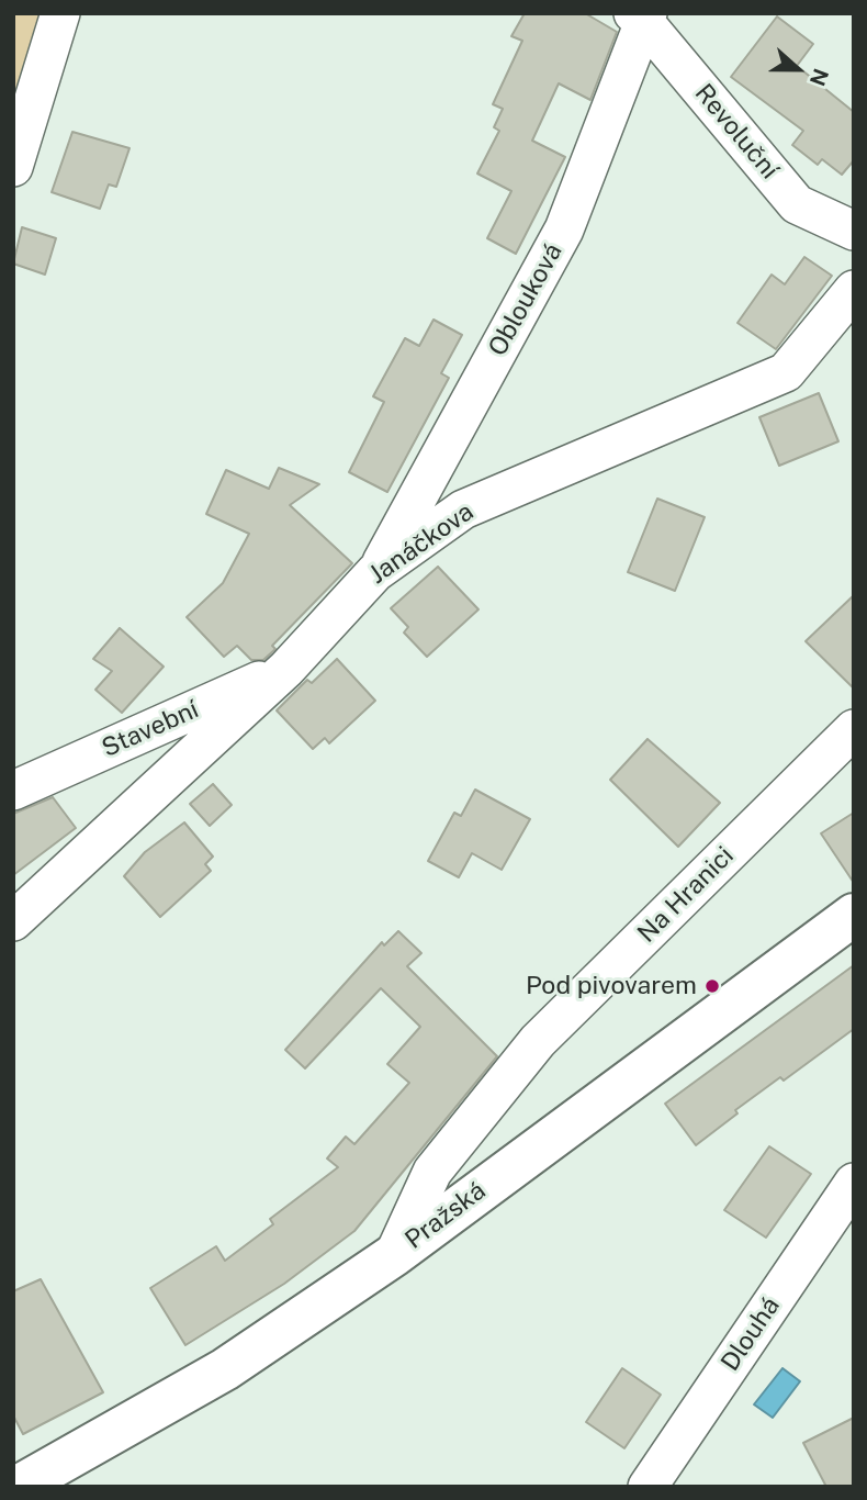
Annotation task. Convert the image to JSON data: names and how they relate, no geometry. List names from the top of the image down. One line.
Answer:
{"streets":{"main road":["Pražská"],"street":["Revoluční","Oblouková","Janáčkova","Stavební","Na Hranici","Dlouhá"]},"crossings":[["Revoluční","Oblouková"],["Oblouková","Janáčkova"],["Janáčkova","Stavební"],["Na Hranici","Pražská"]],"places":["Pod pivovarem"],"north":"right"}
